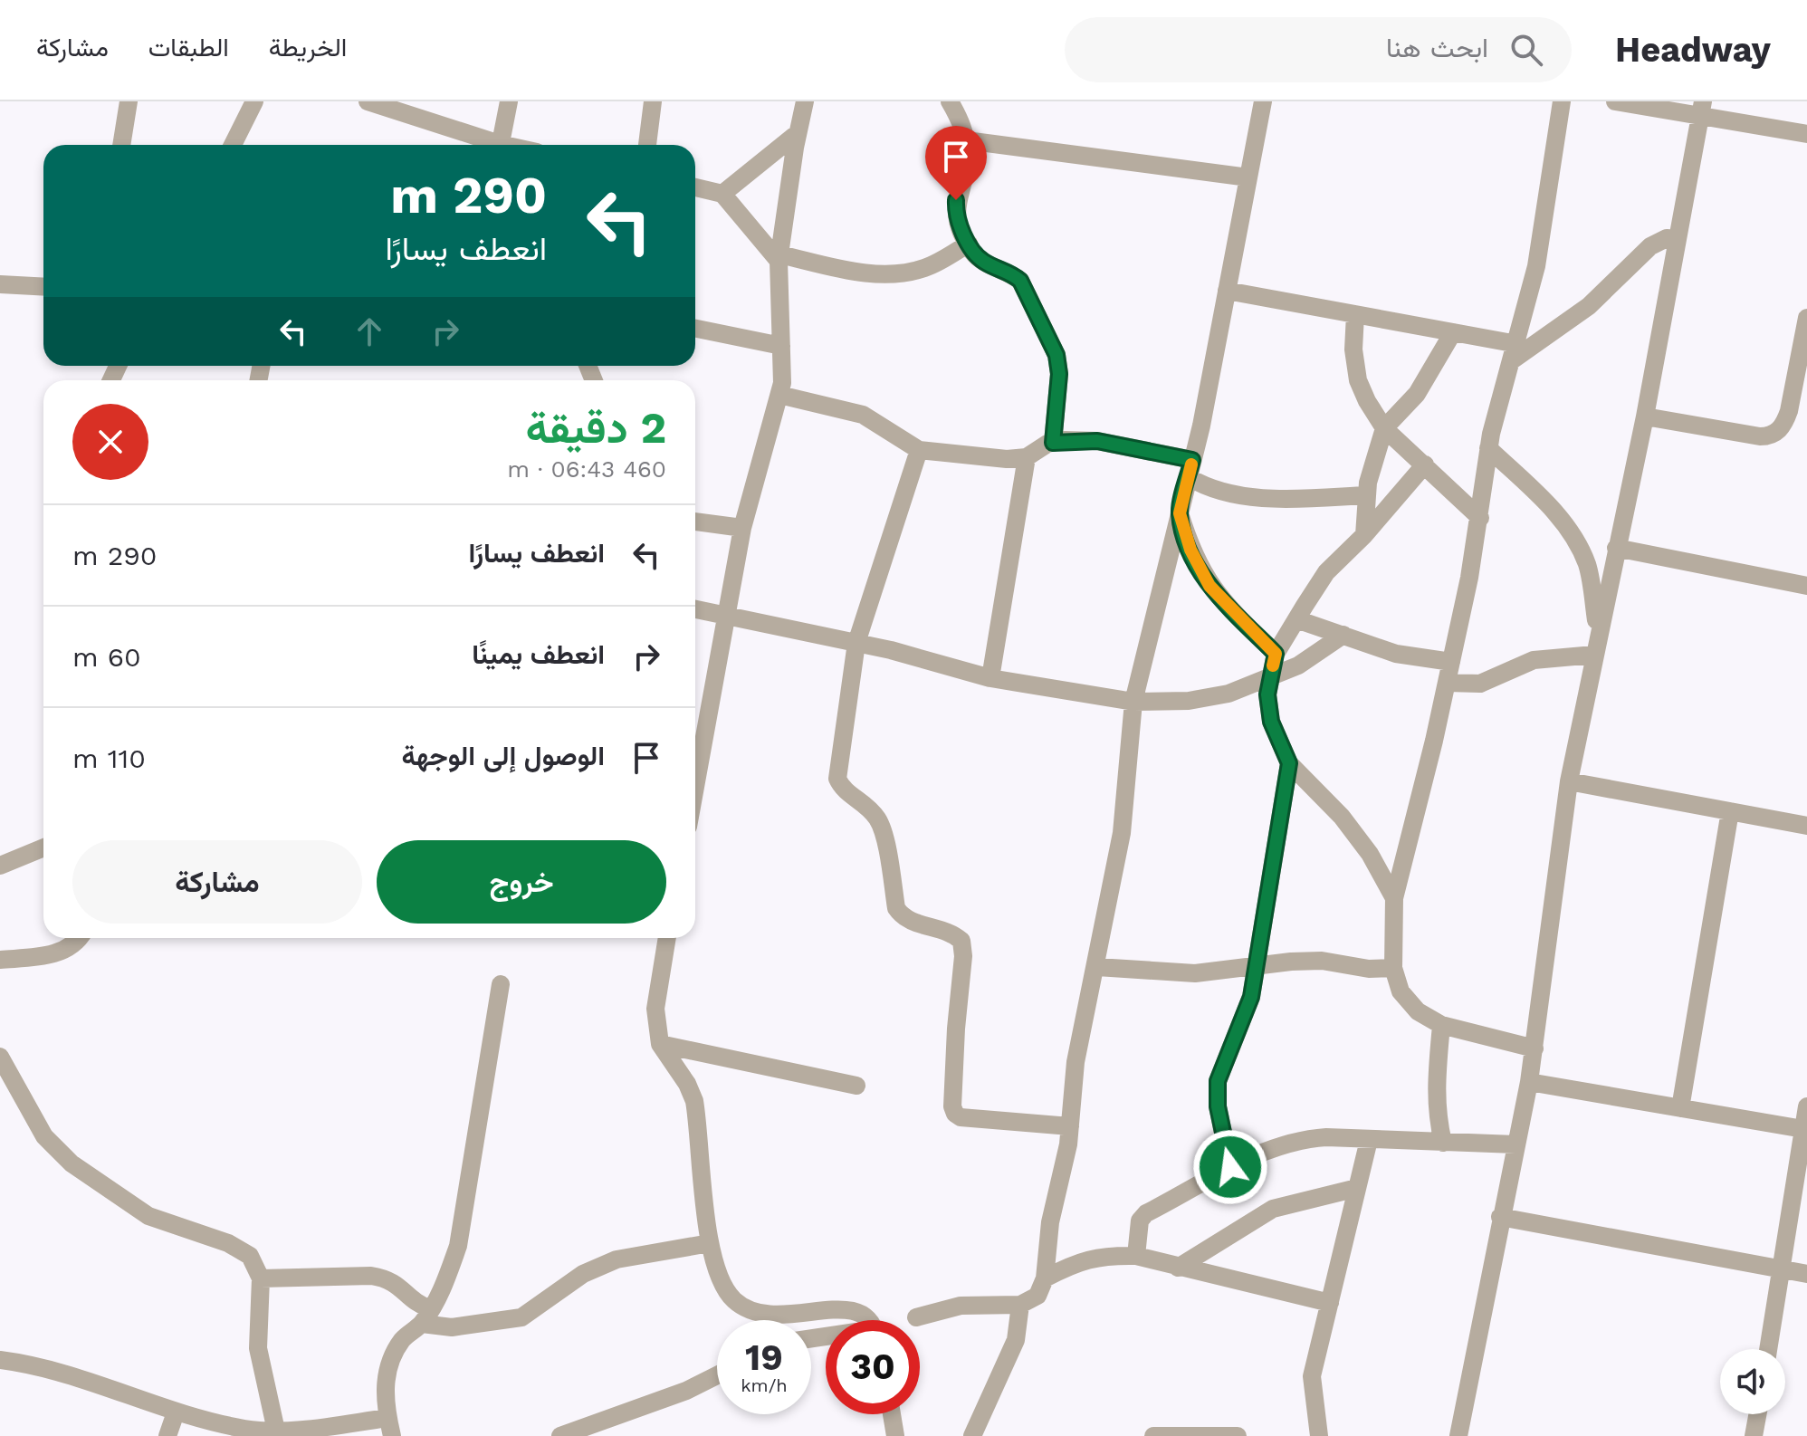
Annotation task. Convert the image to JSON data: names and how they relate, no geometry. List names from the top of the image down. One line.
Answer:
{"page":{"header":"Headway","search":"ابحث هنا","nav":["الخريطة","الطبقات","مشاركة"],"turn":["290 m","انعطف يسارًا"],"heading":["2 دقيقة","460 m · 06:43"],"list":[{"name":"انعطف يسارًا","value":"290 m"},{"name":"انعطف يمينًا","value":"60 m"},{"name":"الوصول إلى الوجهة","value":"110 m"}],"buttons":["خروج","مشاركة"],"speed":"19 km/h","limit":"30"}}
